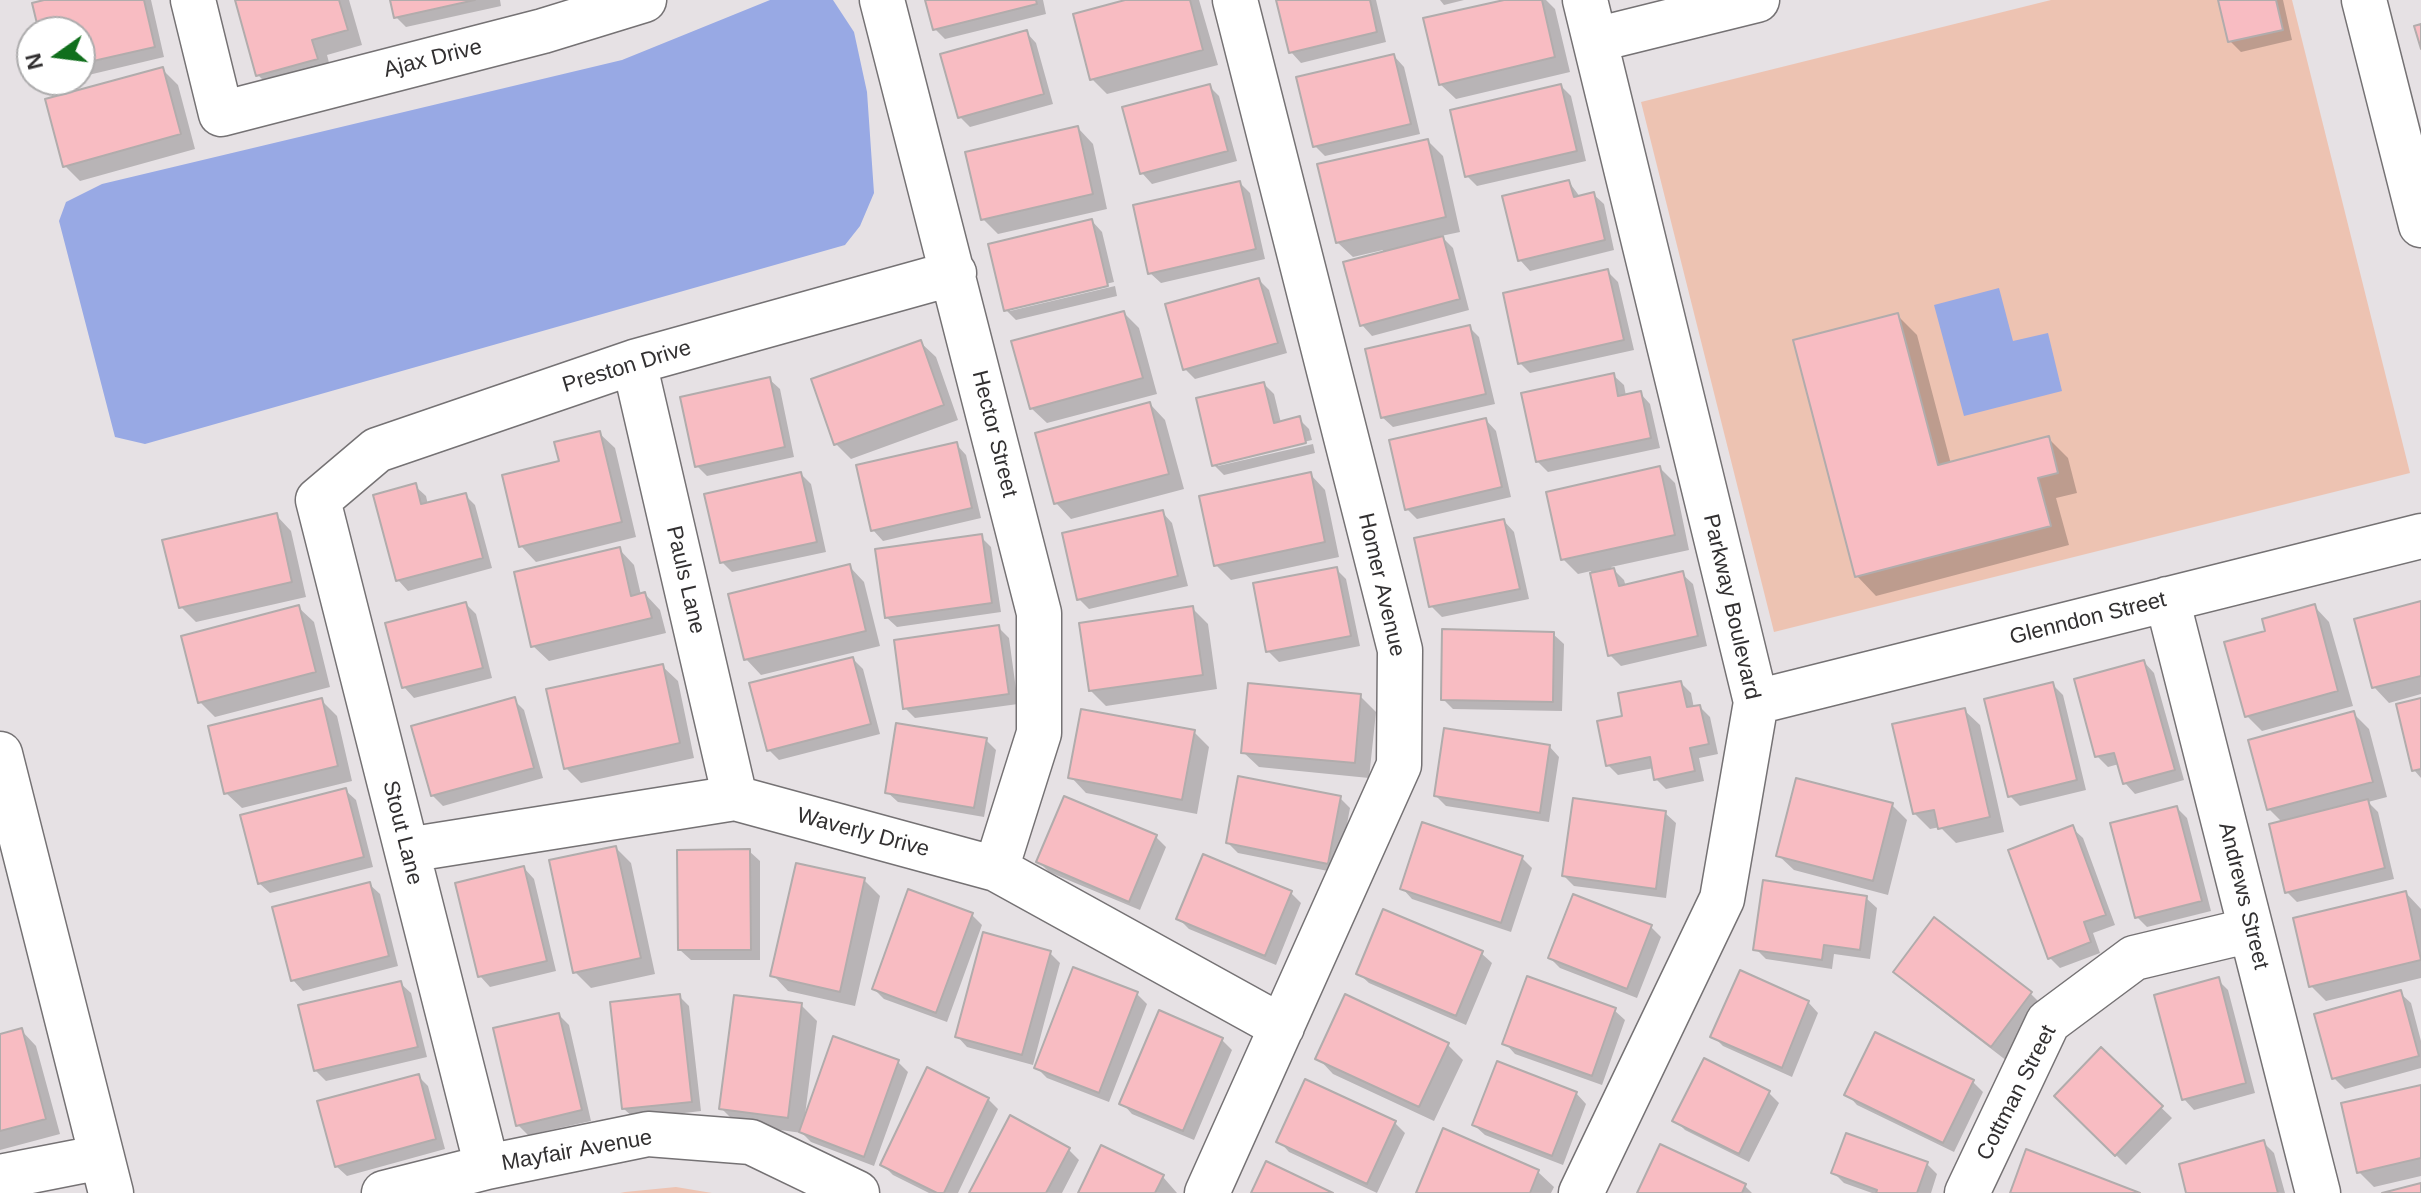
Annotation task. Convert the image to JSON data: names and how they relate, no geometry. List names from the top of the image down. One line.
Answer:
{"streets":{"street":["Ajax Drive","Preston Drive","Hector Street","Pauls Lane","Homer Avenue","Parkway Boulevard","Glenndon Street","Stout Lane","Waverly Drive","Andrews Street","Cottman Street","Mayfair Avenue"]},"crossings":[["Preston Drive","Hector Street"],["Preston Drive","Pauls Lane"],["Preston Drive","Stout Lane"],["Hector Street","Waverly Drive"],["Pauls Lane","Waverly Drive"],["Homer Avenue","Waverly Drive"],["Parkway Boulevard","Glenndon Street"],["Glenndon Street","Andrews Street"],["Stout Lane","Waverly Drive"],["Stout Lane","Mayfair Avenue"],["Andrews Street","Cottman Street"]],"north":"left"}
